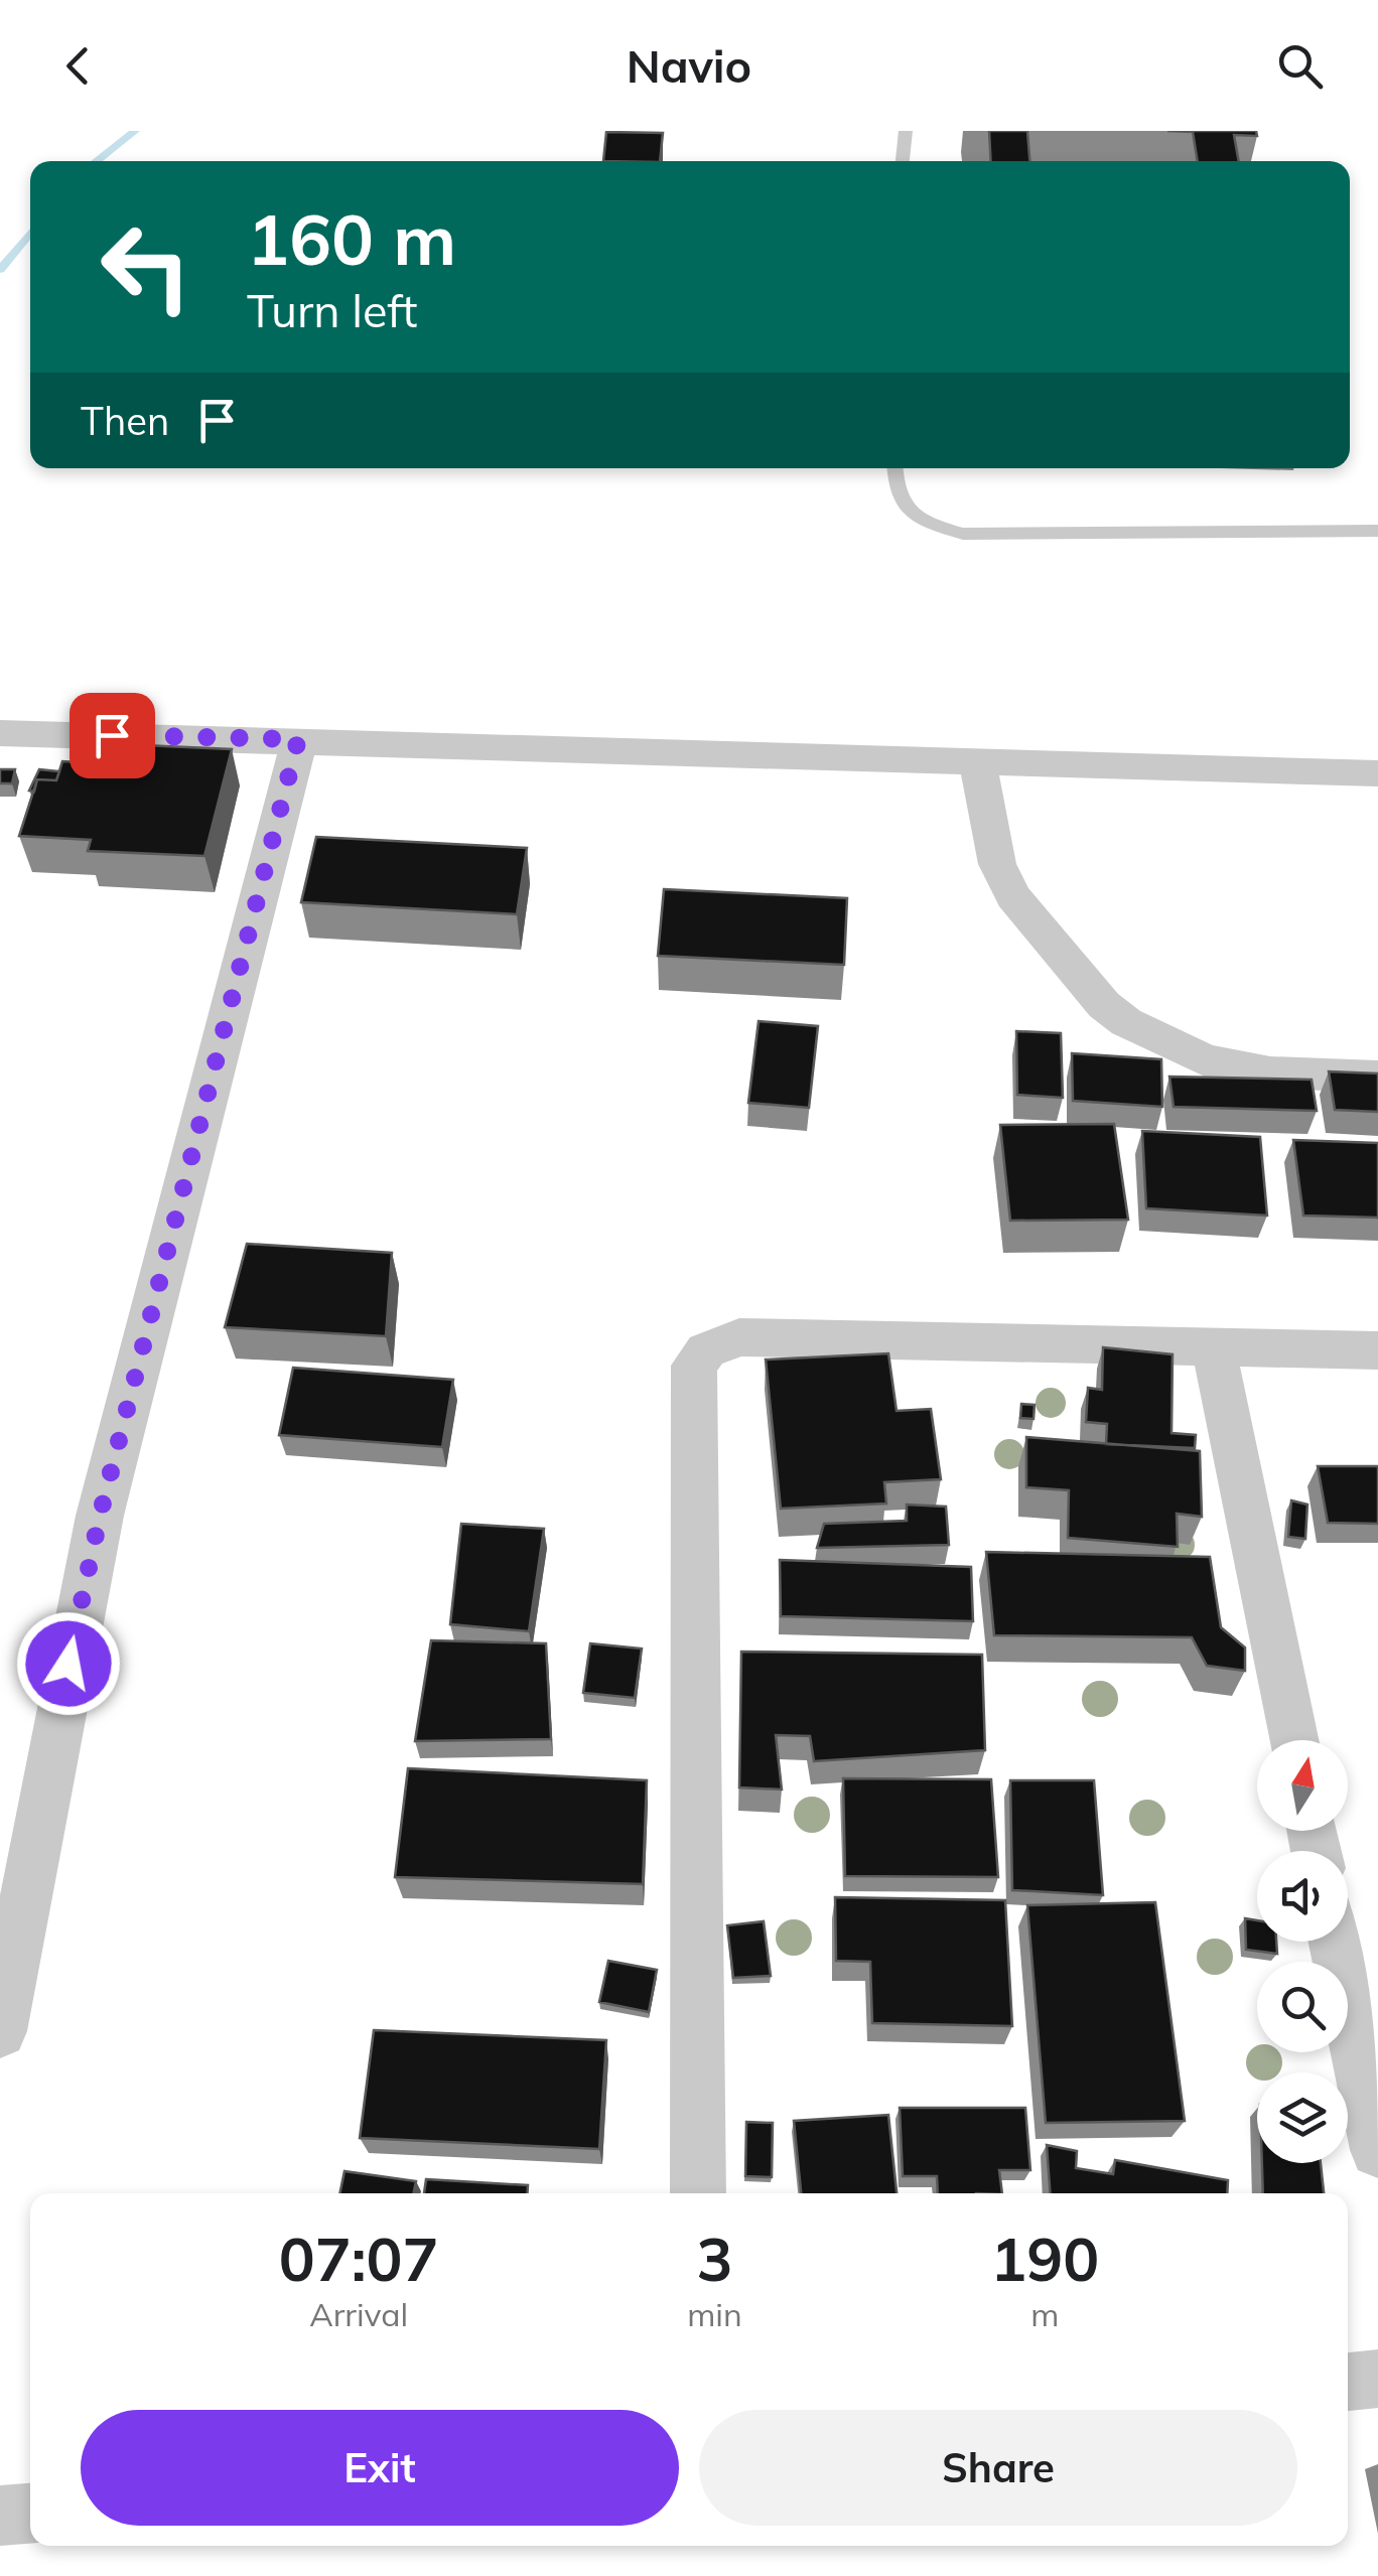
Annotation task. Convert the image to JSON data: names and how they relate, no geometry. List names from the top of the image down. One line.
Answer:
{"north":"top","page":{"header":"Navio","turn":["160 m","Turn left"],"then":"Then","eta":["07:07","Arrival","3","min","190","m"],"buttons":["Exit","Share"]}}
